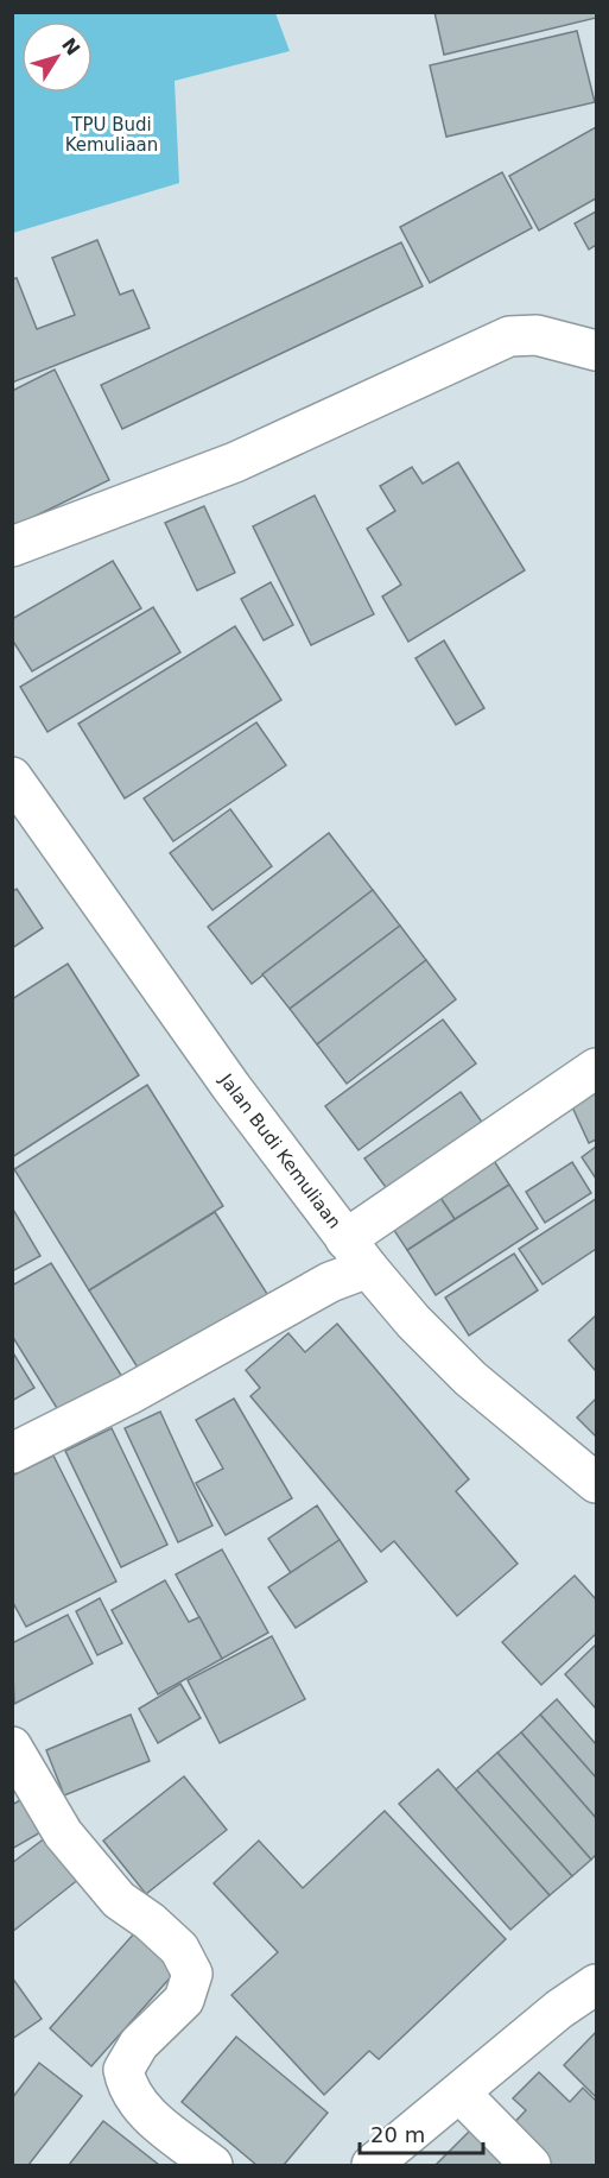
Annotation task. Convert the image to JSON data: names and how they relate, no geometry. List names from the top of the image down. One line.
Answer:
{"streets":{"street":["Jalan Budi Kemuliaan"]},"parks":["TPU Budi Kemuliaan"],"scale_bar":"20 m","north":"top right"}
